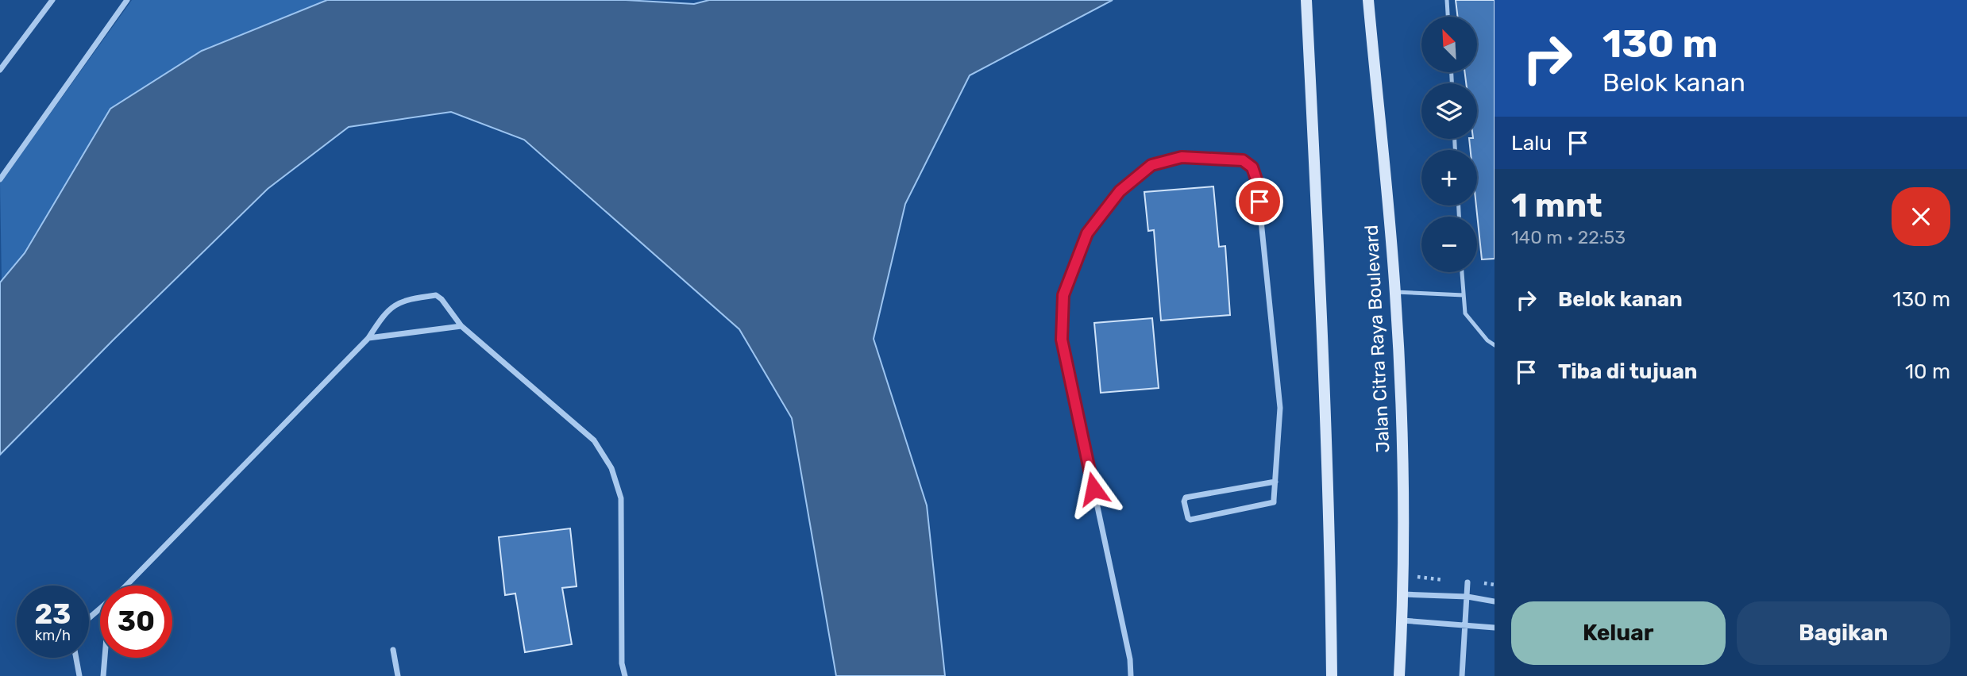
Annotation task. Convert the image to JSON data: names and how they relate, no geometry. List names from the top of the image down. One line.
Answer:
{"streets":{"main road":["Jalan Citra Raya Boulevard"]},"north":"top left","page":{"turn":["130 m","Belok kanan"],"map_buttons":["+","−"],"then":"Lalu","heading":["1 mnt","140 m · 22:53"],"list":[{"name":"Belok kanan","value":"130 m"},{"name":"Tiba di tujuan","value":"10 m"}],"speed":"23 km/h","limit":"30","buttons":["Keluar","Bagikan"]}}
